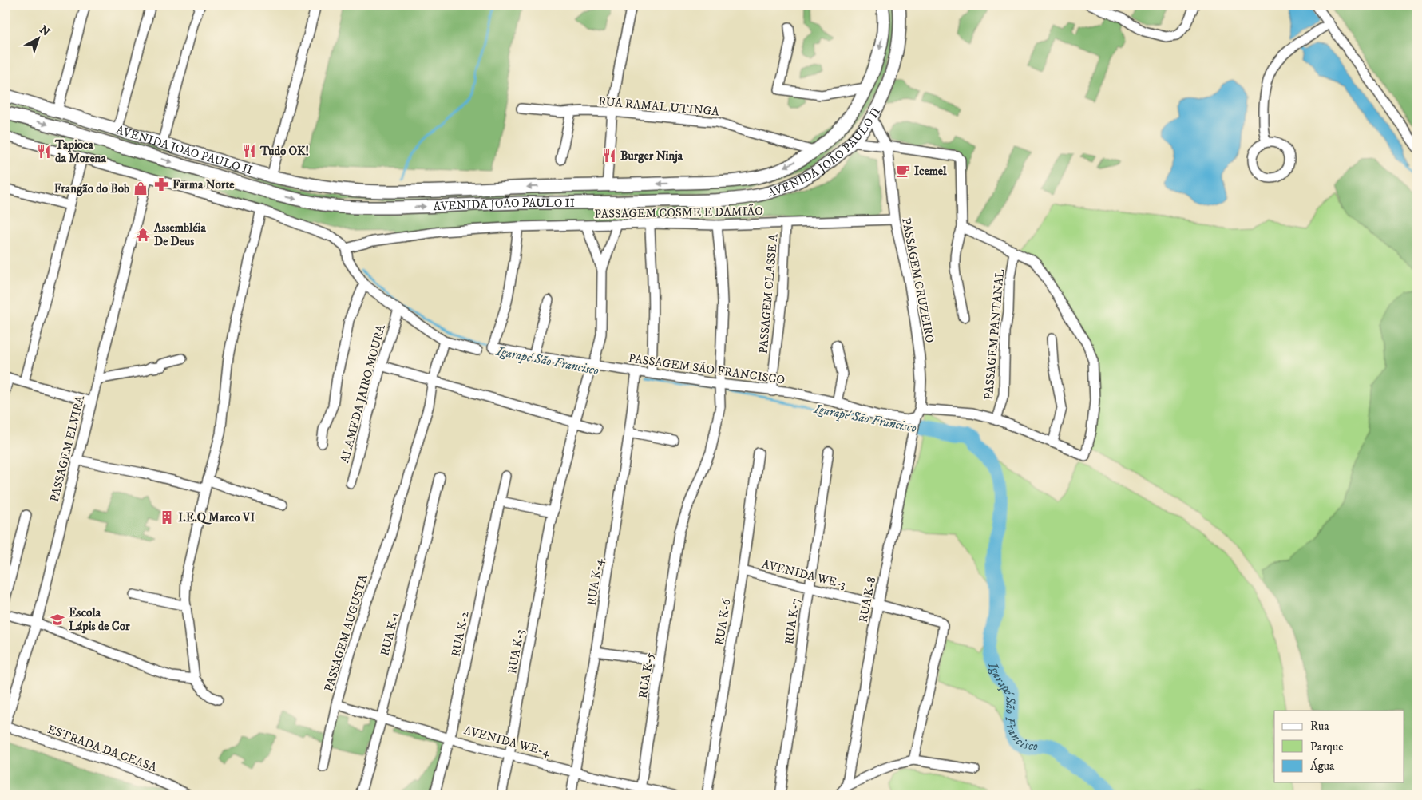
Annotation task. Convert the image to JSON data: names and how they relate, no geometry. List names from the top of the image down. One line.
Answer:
{"streets":{"main road":["AVENIDA JOÃO PAULO II"],"street":["RUA RAMAL UTINGA","PASSAGEM COSME E DAMIÃO","PASSAGEM CRUZEIRO","PASSAGEM CLASSE A","PASSAGEM PANTANAL","PASSAGEM SÃO FRANCISCO","ALAMEDA JAIRO MOURA","PASSAGEM ELVIRA","AVENIDA WE-3","RUA K-4","RUA K-8","RUA K-7","RUA K-6","PASSAGEM AUGUSTA","RUA K-1","RUA K-2","RUA K-3","RUA K-5","AVENIDA WE-4","ESTRADA DA CEASA"]},"crossings":[["RUA RAMAL UTINGA","AVENIDA JOÃO PAULO II"],["PASSAGEM COSME E DAMIÃO","PASSAGEM CRUZEIRO"],["PASSAGEM COSME E DAMIÃO","PASSAGEM CLASSE A"],["PASSAGEM COSME E DAMIÃO","PASSAGEM SÃO FRANCISCO"],["PASSAGEM COSME E DAMIÃO","RUA K-5"],["PASSAGEM CRUZEIRO","PASSAGEM SÃO FRANCISCO"],["PASSAGEM CRUZEIRO","RUA K-8"],["PASSAGEM CLASSE A","PASSAGEM SÃO FRANCISCO"],["PASSAGEM SÃO FRANCISCO","RUA K-4"],["PASSAGEM SÃO FRANCISCO","RUA K-8"],["PASSAGEM SÃO FRANCISCO","RUA K-3"],["PASSAGEM SÃO FRANCISCO","RUA K-5"],["PASSAGEM ELVIRA","ESTRADA DA CEASA"],["AVENIDA WE-3","RUA K-8"],["AVENIDA WE-3","RUA K-7"],["AVENIDA WE-3","RUA K-6"],["RUA K-4","AVENIDA WE-4"],["PASSAGEM AUGUSTA","AVENIDA WE-4"],["RUA K-1","AVENIDA WE-4"],["RUA K-2","AVENIDA WE-4"],["RUA K-3","AVENIDA WE-4"],["RUA K-5","AVENIDA WE-4"]],"water":["Igarapé São Francisco"],"places":{"restaurant":["Tudo OK!","Tapioca da Morena","Burger Ninja"],"cafe":["Icemel"],"pharmacy":["Farma Norte"],"shop":["Frangão do Bob"],"temple":["Assembléia De Deus"],"building":["I.E.Q Marco VI"],"school or university":["Escola Lápis de Cor"]},"legend":["Rua","Parque","Água"],"north":"top right"}
